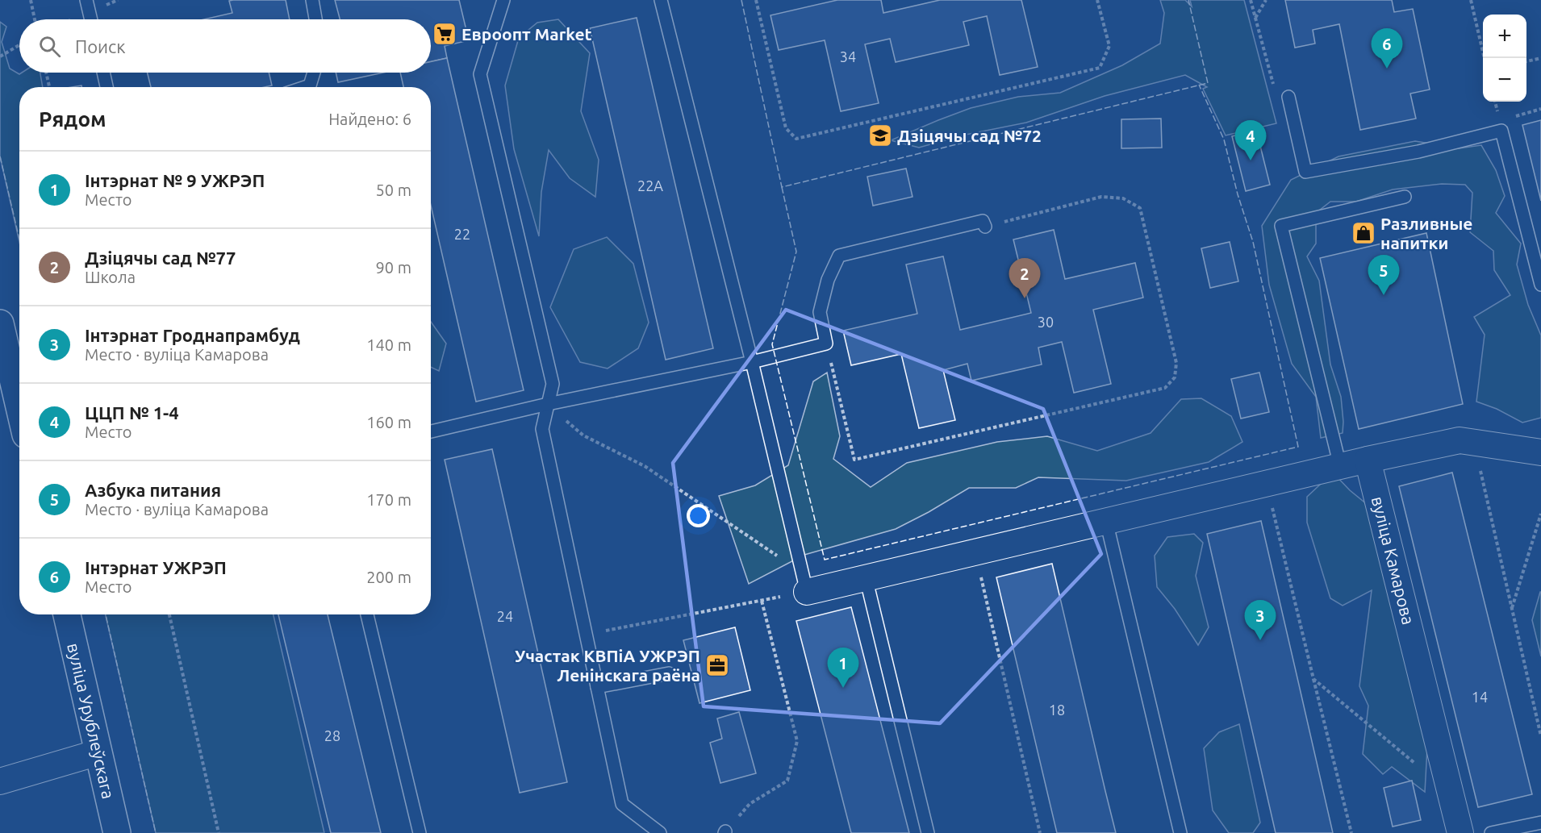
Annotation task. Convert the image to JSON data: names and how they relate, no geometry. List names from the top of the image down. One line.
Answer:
{"streets":{"street":["вуліца Камарова","вуліца Урублеўскага"]},"places":{"supermarket":["Евроопт Market"],"school or university":["Дзіцячы сад №72"],"shop":["Разливные напитки"],"office":["Участак КВПіА УЖРЭП Ленінскага раёна"]},"house_numbers":["34","22А","22","30","24","14","18","28"],"page":{"map_buttons":["+","−"],"search":"Поиск","pins":["6","4","5","2","3","1"],"heading":["Рядом","Найдено: 6"],"list":[{"mark":"1","name":"Інтэрнат № 9 УЖРЭП","note":"Место","value":"50 m"},{"mark":"2","name":"Дзіцячы сад №77","note":"Школа","value":"90 m"},{"mark":"3","name":"Інтэрнат Гроднапрамбуд","note":"Место · вуліца Камарова","value":"140 m"},{"mark":"4","name":"ЦЦП № 1-4","note":"Место","value":"160 m"},{"mark":"5","name":"Азбука питания","note":"Место · вуліца Камарова","value":"170 m"},{"mark":"6","name":"Інтэрнат УЖРЭП","note":"Место","value":"200 m"}]}}
